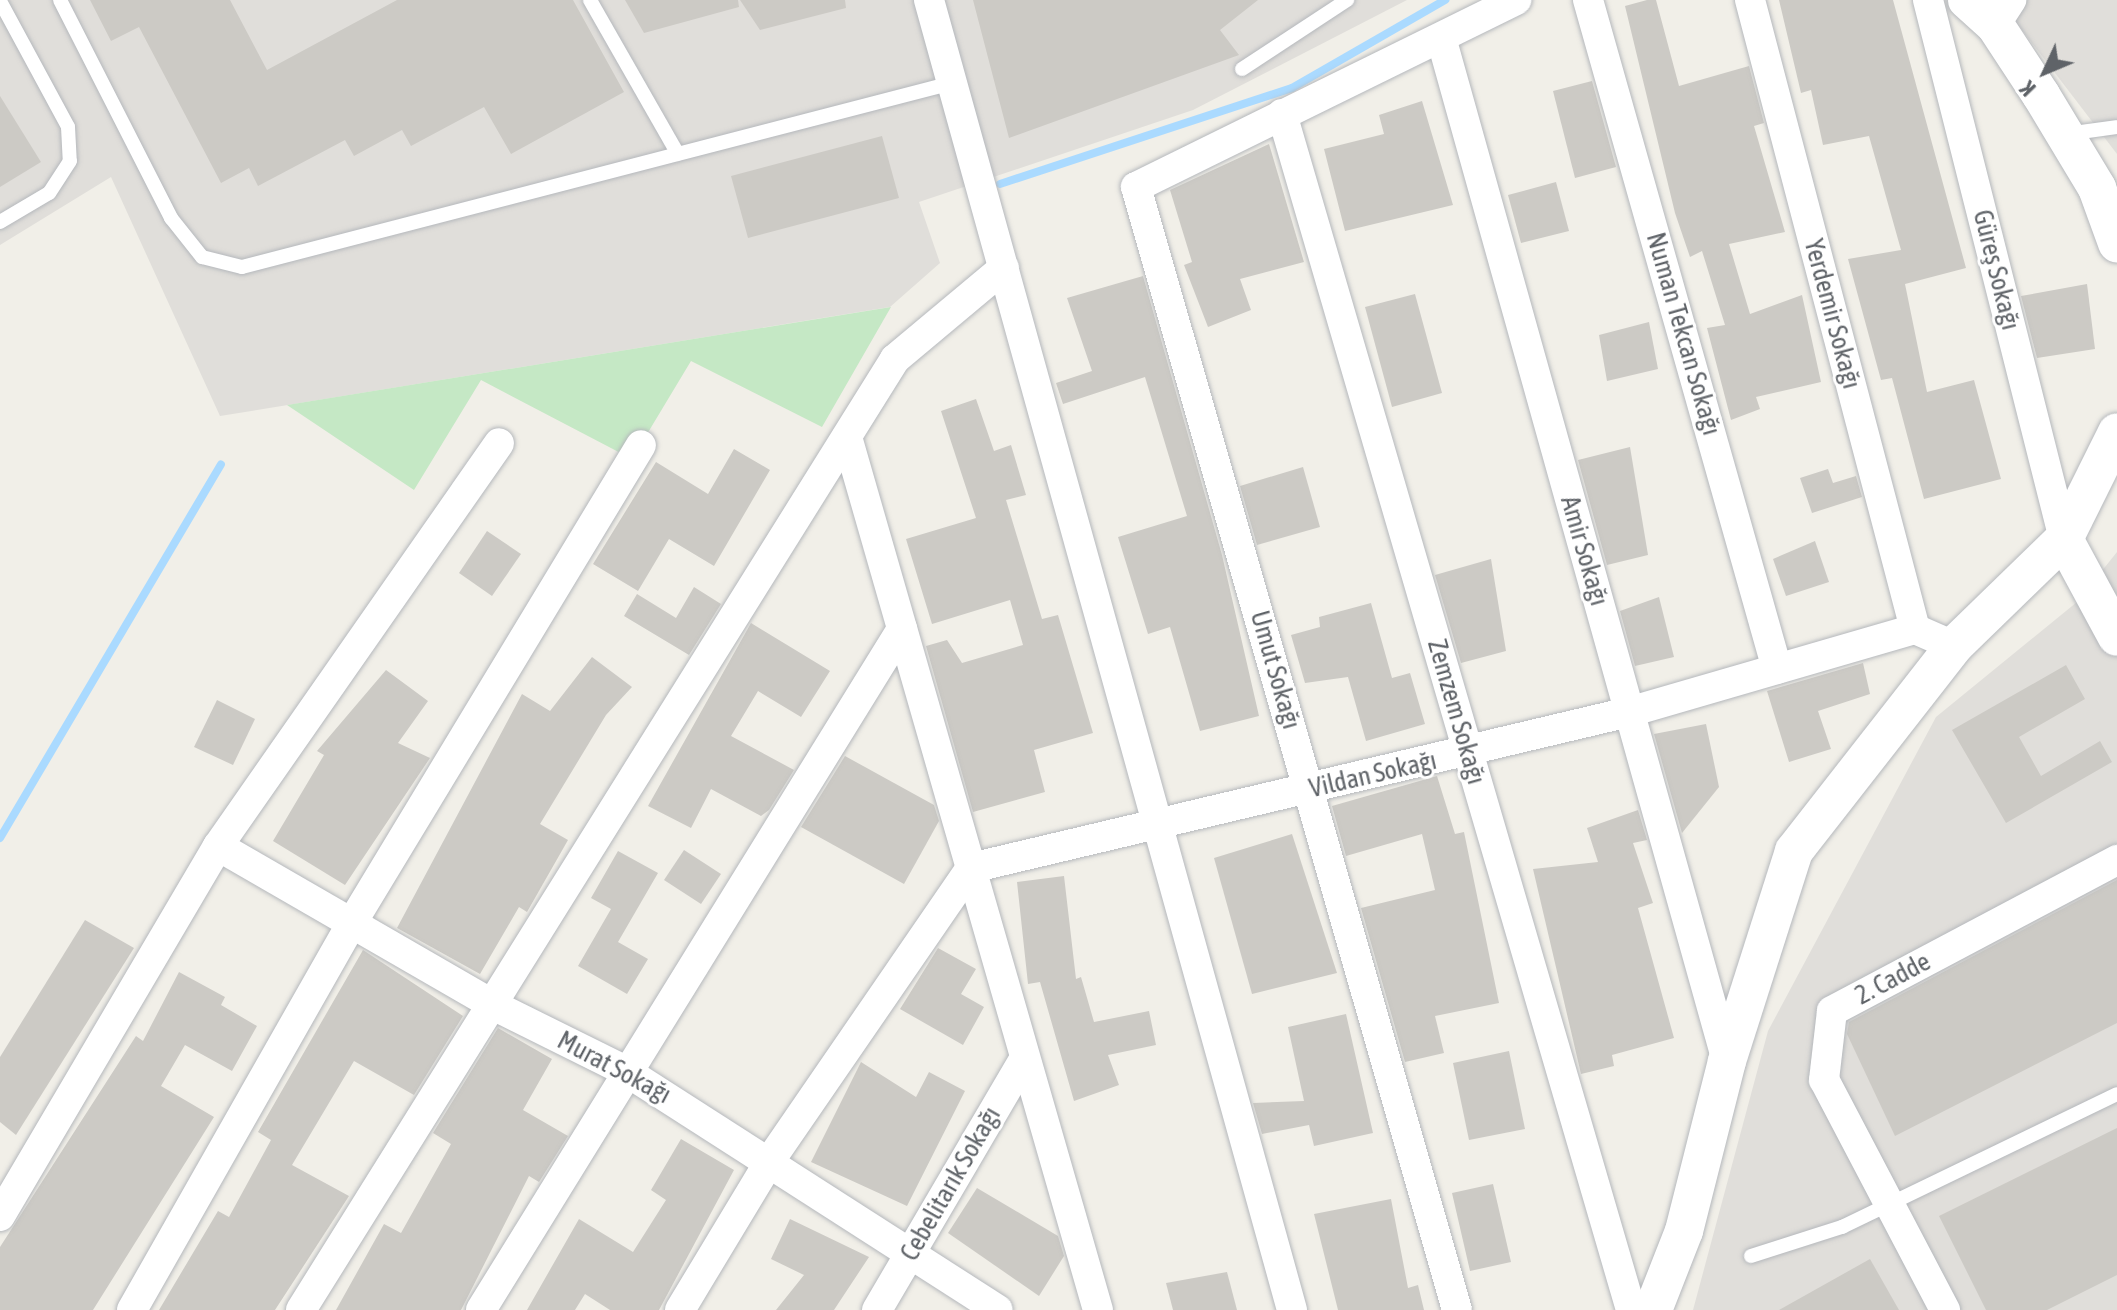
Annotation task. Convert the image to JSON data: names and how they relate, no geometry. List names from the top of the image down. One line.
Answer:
{"streets":{"street":["Güreş Sokağı","Yerdemir Sokağı","Numan Tekcan Sokağı","Amir Sokağı","Umut Sokağı","Zemzem Sokağı","Vildan Sokağı","2. Cadde","Murat Sokağı","Cebelitarık Sokağı"]},"crossings":[["Yerdemir Sokağı","Vildan Sokağı"],["Numan Tekcan Sokağı","Vildan Sokağı"],["Amir Sokağı","Vildan Sokağı"],["Umut Sokağı","Zemzem Sokağı"],["Umut Sokağı","Vildan Sokağı"],["Zemzem Sokağı","Vildan Sokağı"],["Murat Sokağı","Cebelitarık Sokağı"]],"north":"bottom left"}
